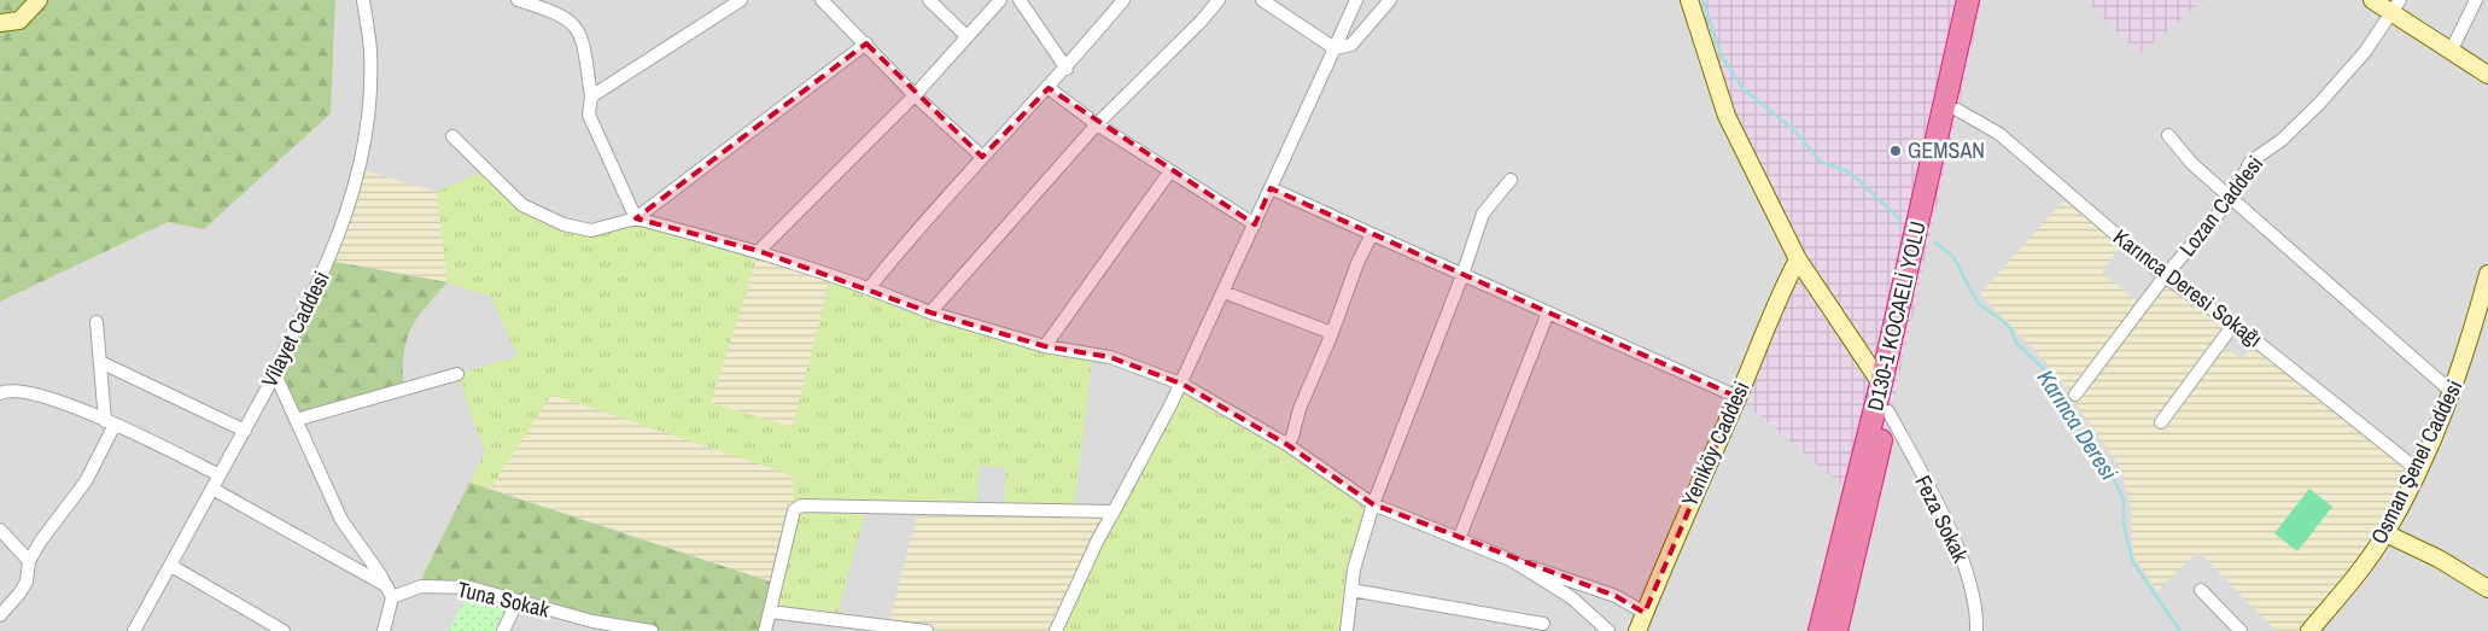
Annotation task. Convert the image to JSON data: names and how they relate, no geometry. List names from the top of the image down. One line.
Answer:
{"streets":{"highway":["D130-1 KOCAELİ YOLU"],"street":["Lozan Caddesi","Karınca Deresi Sokağı","Vilayet Caddesi","Yeniköy Caddesi","Osman Şenel Caddesi","Feza Sokak","Tuna Sokak"]},"crossings":[["Lozan Caddesi","Karınca Deresi Sokağı"],["Karınca Deresi Sokağı","Osman Şenel Caddesi"]],"water":["Karınca Deresi"],"places":["GEMSAN"]}
